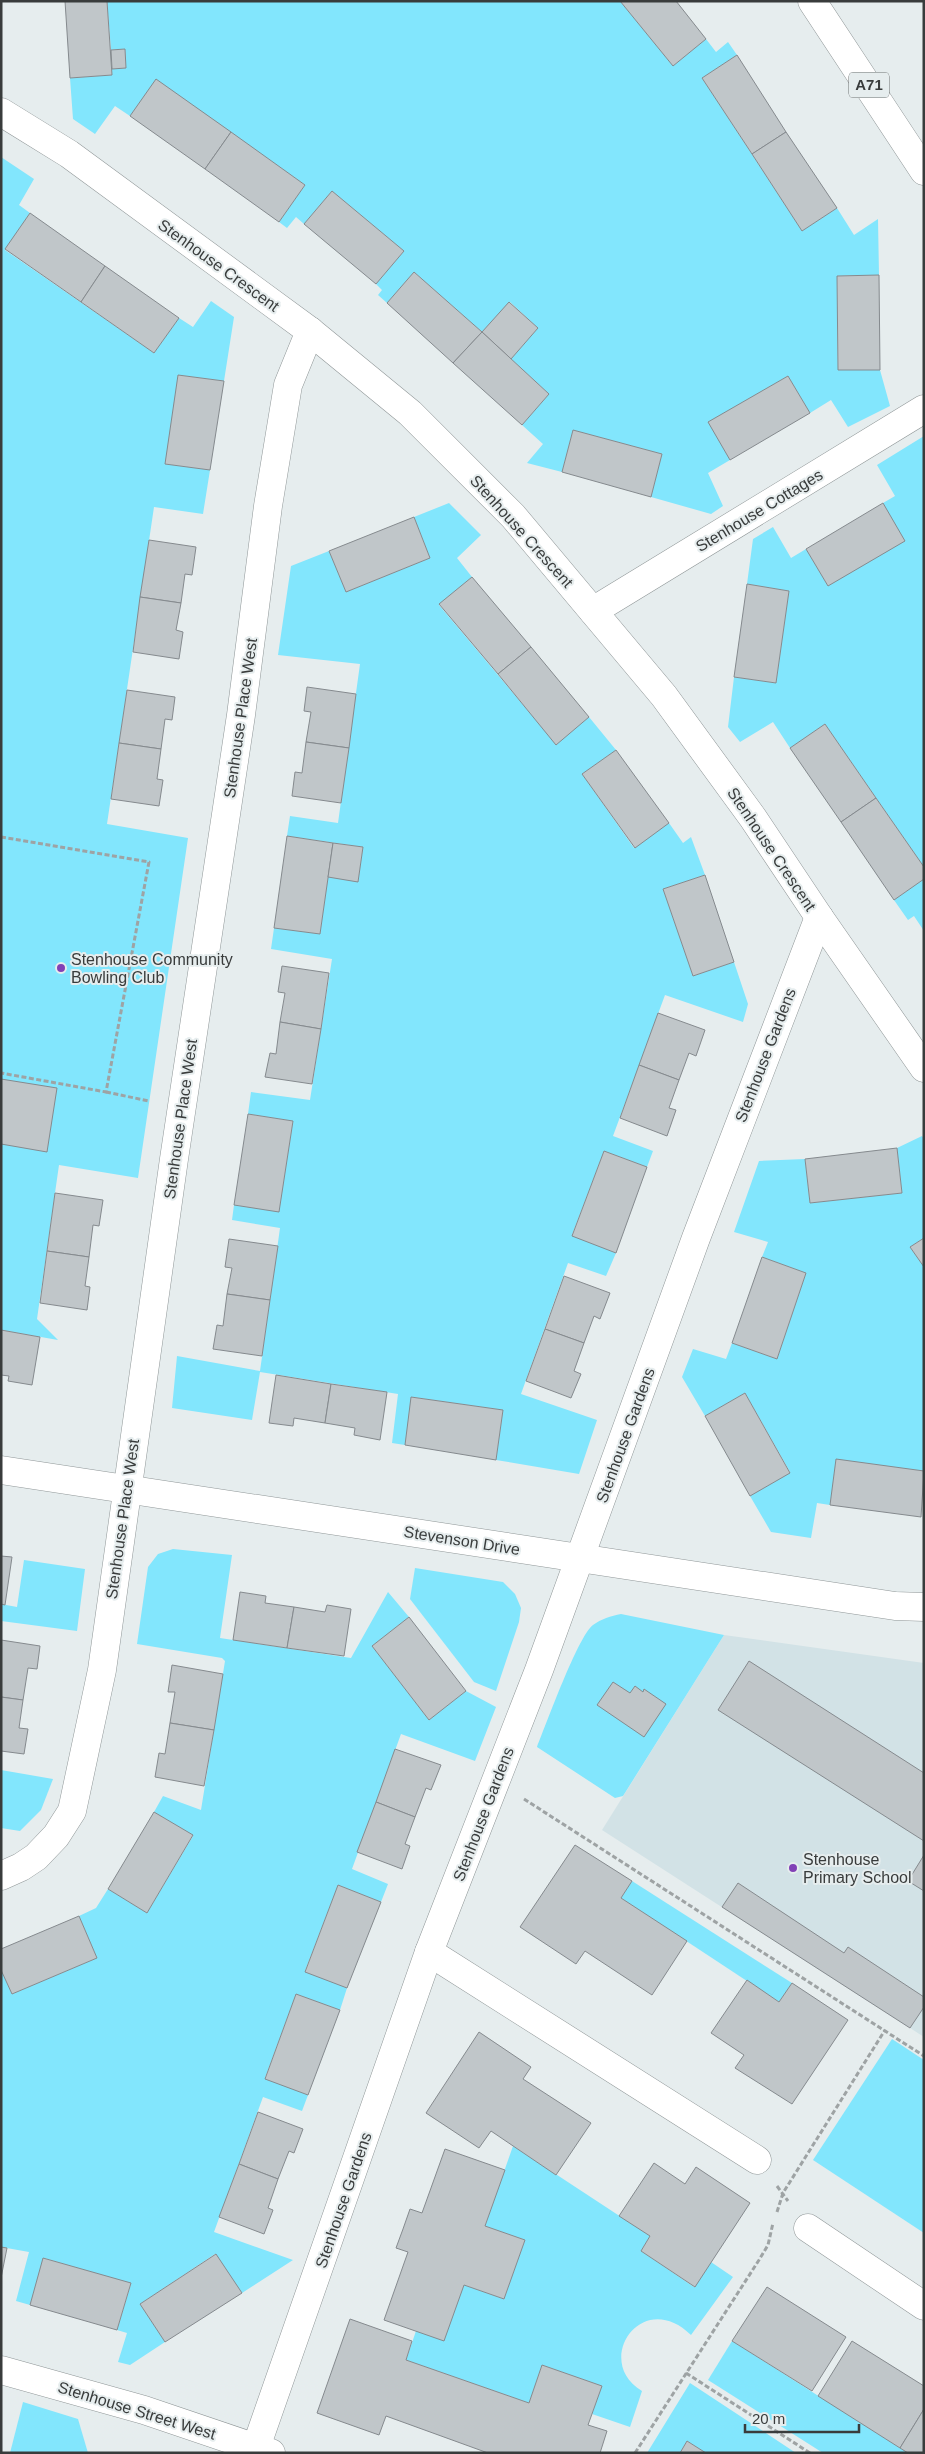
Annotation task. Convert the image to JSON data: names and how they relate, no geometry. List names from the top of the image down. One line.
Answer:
{"streets":{"street":["A71","Stenhouse Crescent","Stenhouse Cottages","Stenhouse Place West","Stenhouse Gardens","Stevenson Drive","Stenhouse Street West"]},"crossings":[["Stenhouse Crescent","Stenhouse Cottages"],["Stenhouse Crescent","Stenhouse Place West"],["Stenhouse Crescent","Stenhouse Gardens"],["Stenhouse Place West","Stevenson Drive"],["Stenhouse Gardens","Stevenson Drive"],["Stenhouse Gardens","Stenhouse Street West"]],"places":["Stenhouse Community Bowling Club","Stenhouse Primary School"],"scale_bar":"20 m"}
